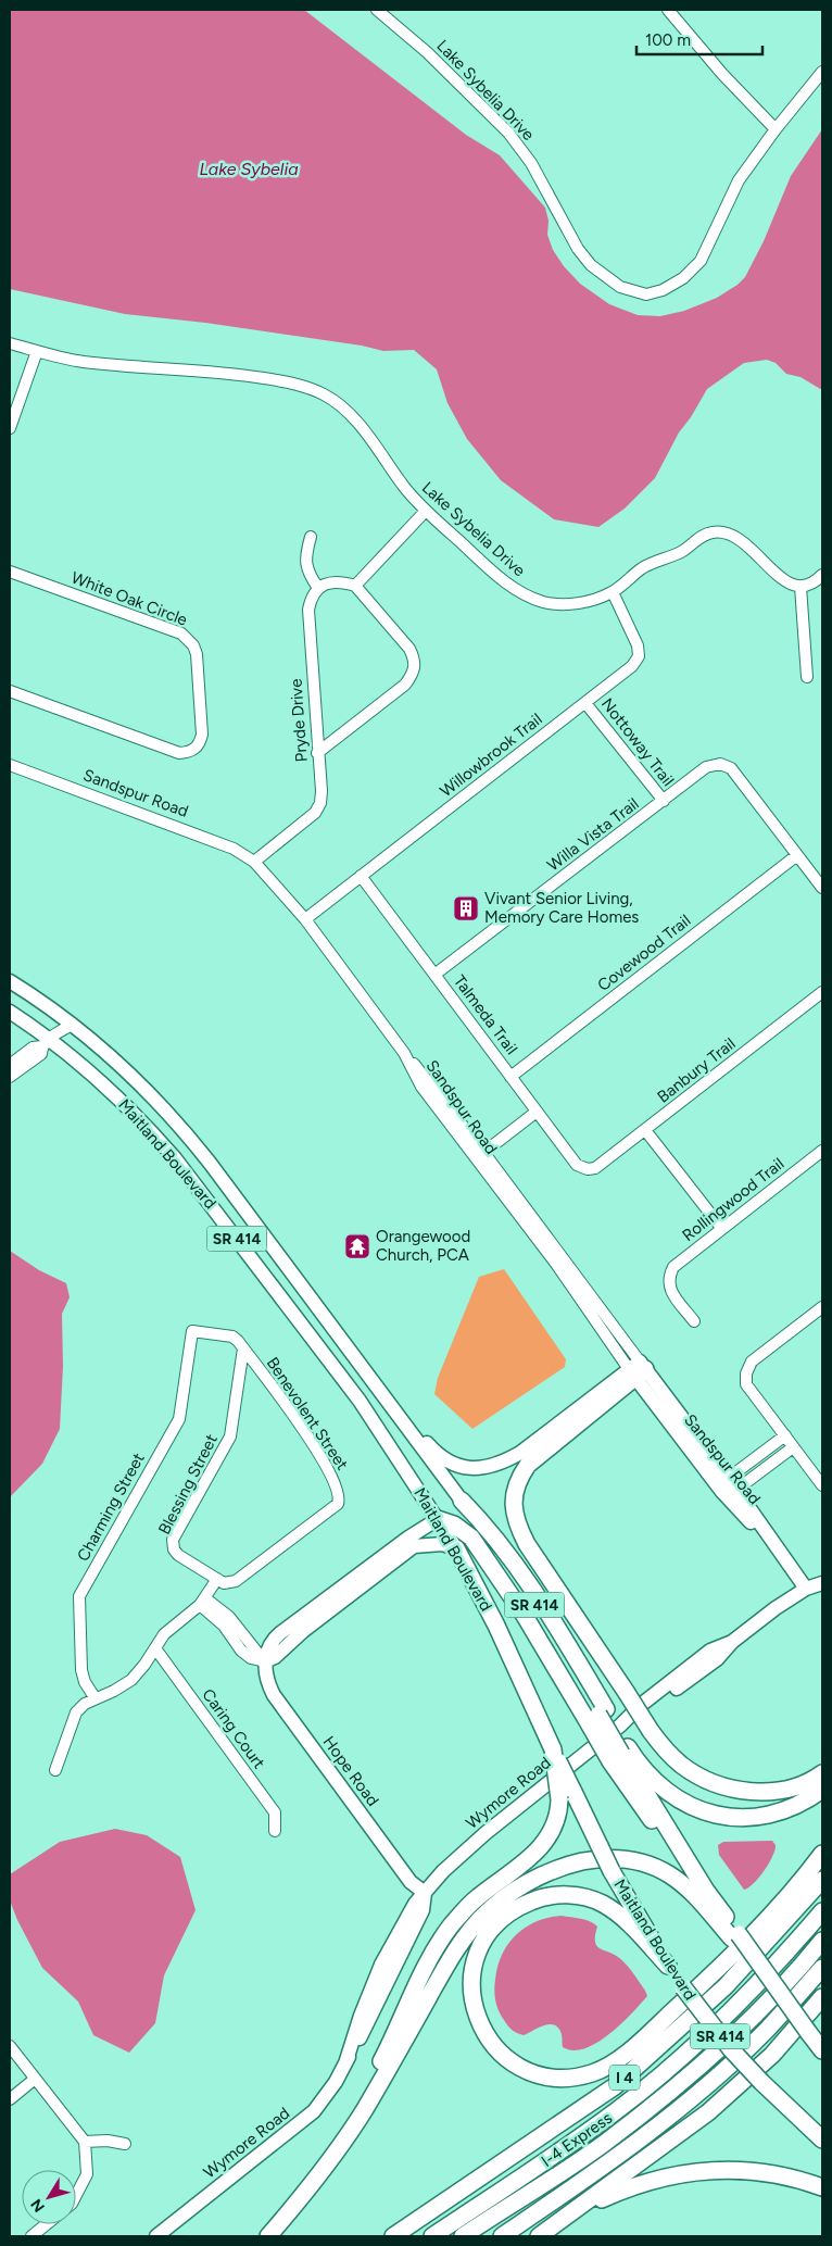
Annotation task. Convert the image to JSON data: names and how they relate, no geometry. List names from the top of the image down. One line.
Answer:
{"streets":{"highway":["Maitland Boulevard","SR 414","I 4","I-4 Express"],"main road":["Sandspur Road","Hope Road","Wymore Road"],"street":["Lake Sybelia Drive","White Oak Circle","Pryde Drive","Nottoway Trail","Willowbrook Trail","Willa Vista Trail","Covewood Trail","Talmeda Trail","Banbury Trail","Rollingwood Trail","Benevolent Street","Blessing Street","Charming Street","Caring Court"]},"crossings":[["Lake Sybelia Drive","Willowbrook Trail"],["Pryde Drive","Sandspur Road"],["Nottoway Trail","Willowbrook Trail"],["Nottoway Trail","Willa Vista Trail"],["Willowbrook Trail","Sandspur Road"],["Willowbrook Trail","Talmeda Trail"],["Sandspur Road","Wymore Road"],["Willa Vista Trail","Covewood Trail"],["Willa Vista Trail","Talmeda Trail"],["Covewood Trail","Talmeda Trail"],["Talmeda Trail","Banbury Trail"],["Benevolent Street","Blessing Street"],["Benevolent Street","Charming Street"],["Hope Road","Wymore Road"]],"water":["Lake Sybelia"],"places":{"building":["Vivant Senior Living, Memory Care Homes"],"temple":["Orangewood Church, PCA"]},"scale_bar":"100 m","north":"bottom left"}
